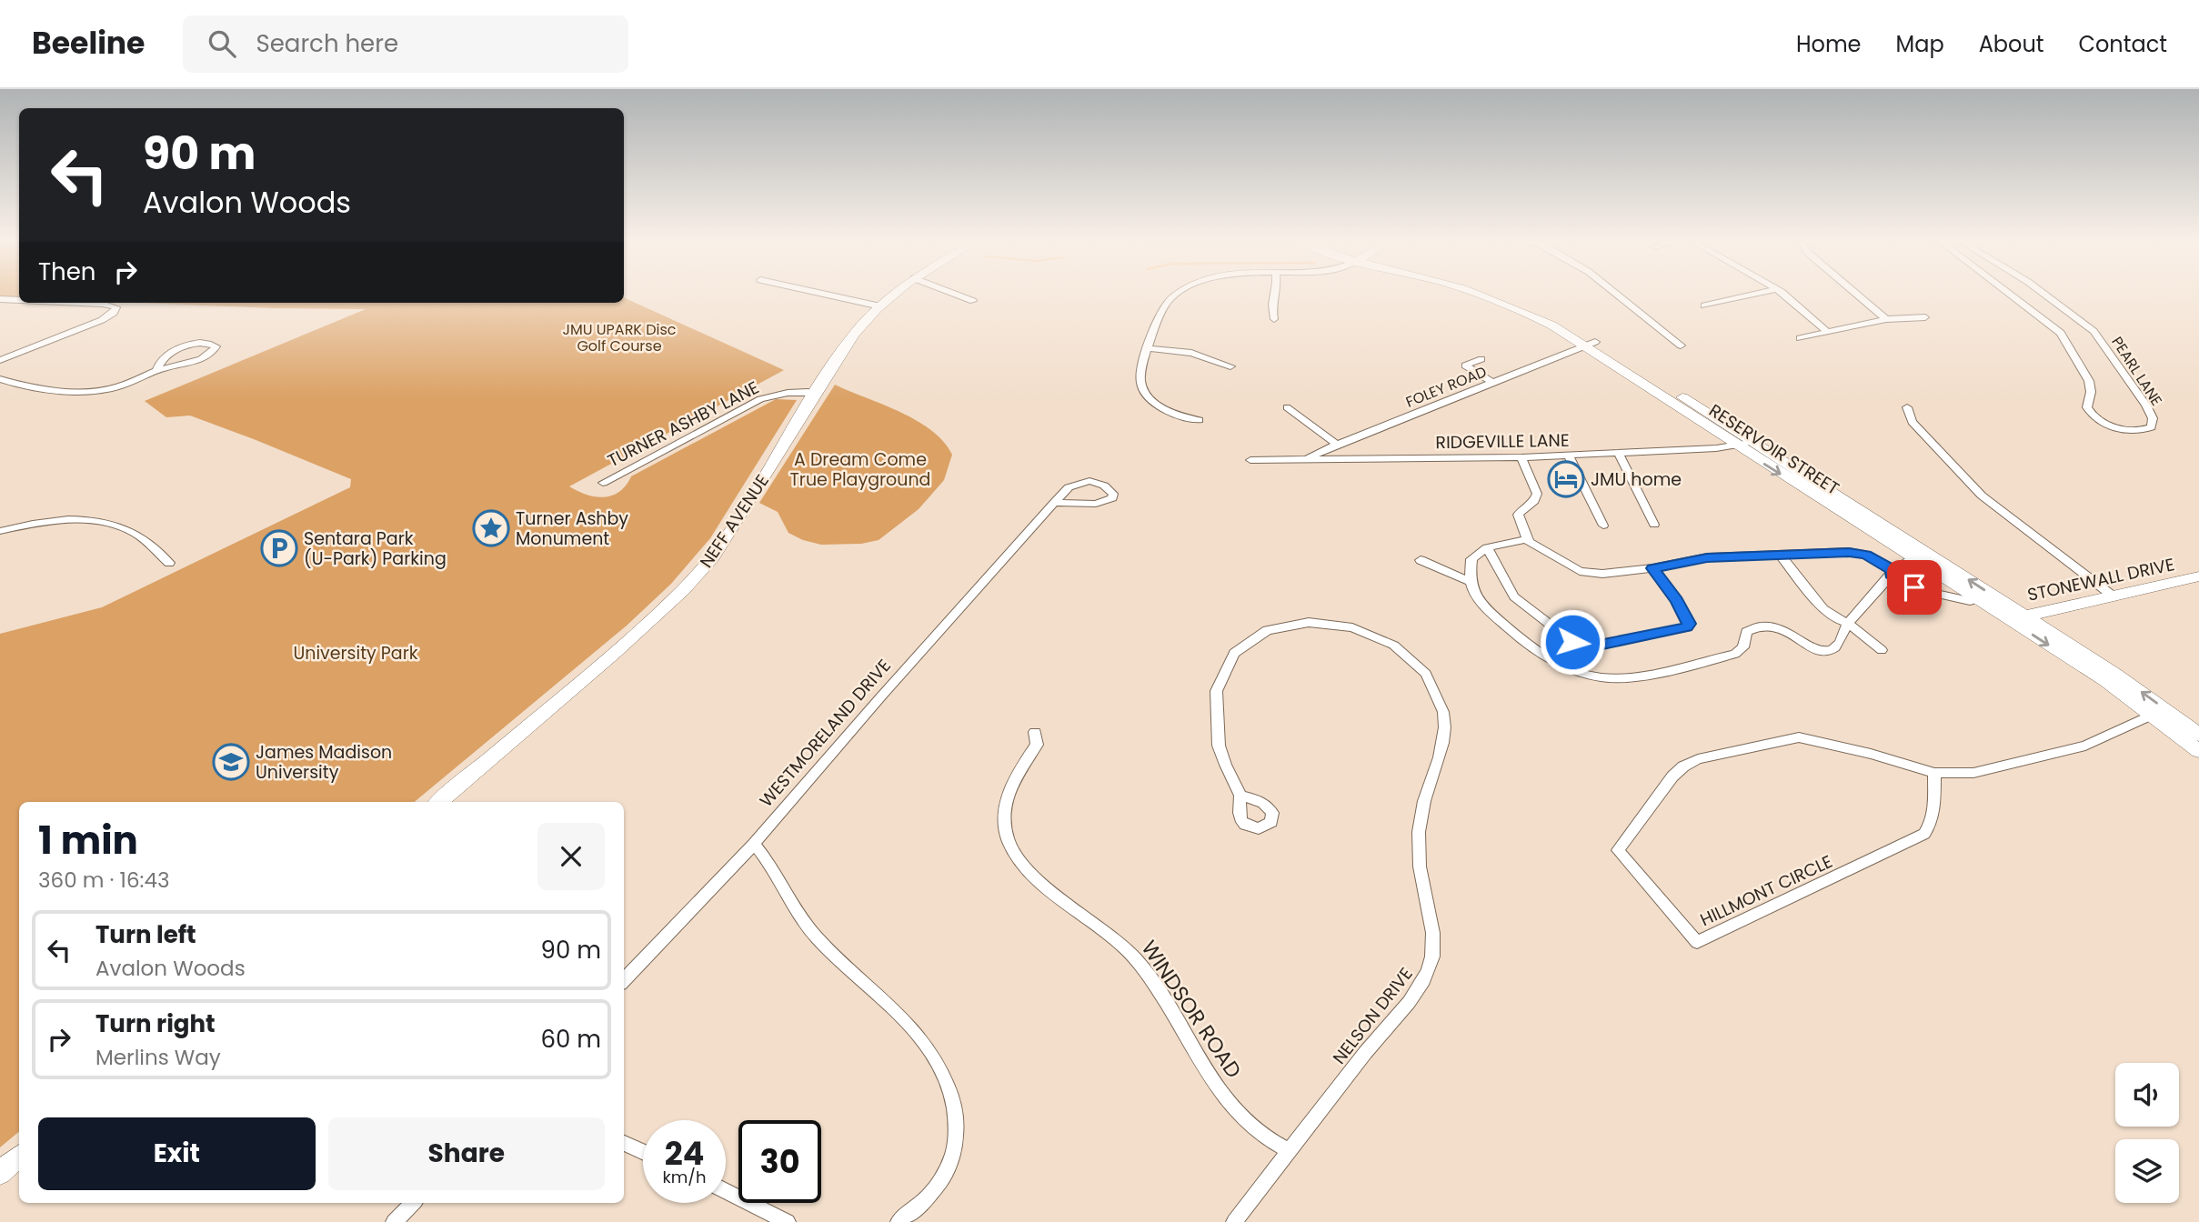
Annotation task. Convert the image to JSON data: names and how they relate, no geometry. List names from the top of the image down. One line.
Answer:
{"streets":{"main road":["RESERVOIR STREET","NEFF AVENUE","STONEWALL DRIVE"],"street":["PEARL LANE","FOLEY ROAD","TURNER ASHBY LANE","RIDGEVILLE LANE","WESTMORELAND DRIVE","HILLMONT CIRCLE","WINDSOR ROAD","NELSON DRIVE"]},"crossings":[["FOLEY ROAD","RIDGEVILLE LANE"],["FOLEY ROAD","RESERVOIR STREET"],["TURNER ASHBY LANE","NEFF AVENUE"],["RIDGEVILLE LANE","RESERVOIR STREET"],["RESERVOIR STREET","STONEWALL DRIVE"],["RESERVOIR STREET","HILLMONT CIRCLE"],["WINDSOR ROAD","NELSON DRIVE"]],"parks":["JMU UPARK Disc Golf Course","A Dream Come True Playground","University Park"],"places":{"hotel":["JMU home"],"place":["Turner Ashby Monument"],"parking":["Sentara Park (U-Park) Parking"],"school or university":["James Madison University"]},"page":{"header":"Beeline","search":"Search here","nav":["Home","Map","About","Contact"],"turn":["90 m","Avalon Woods"],"then":"Then","heading":["1 min","360 m · 16:43"],"list":[{"name":"Turn left","note":"Avalon Woods","value":"90 m"},{"name":"Turn right","note":"Merlins Way","value":"60 m"}],"buttons":["Exit","Share"],"speed":"24 km/h","limit":"30"}}
